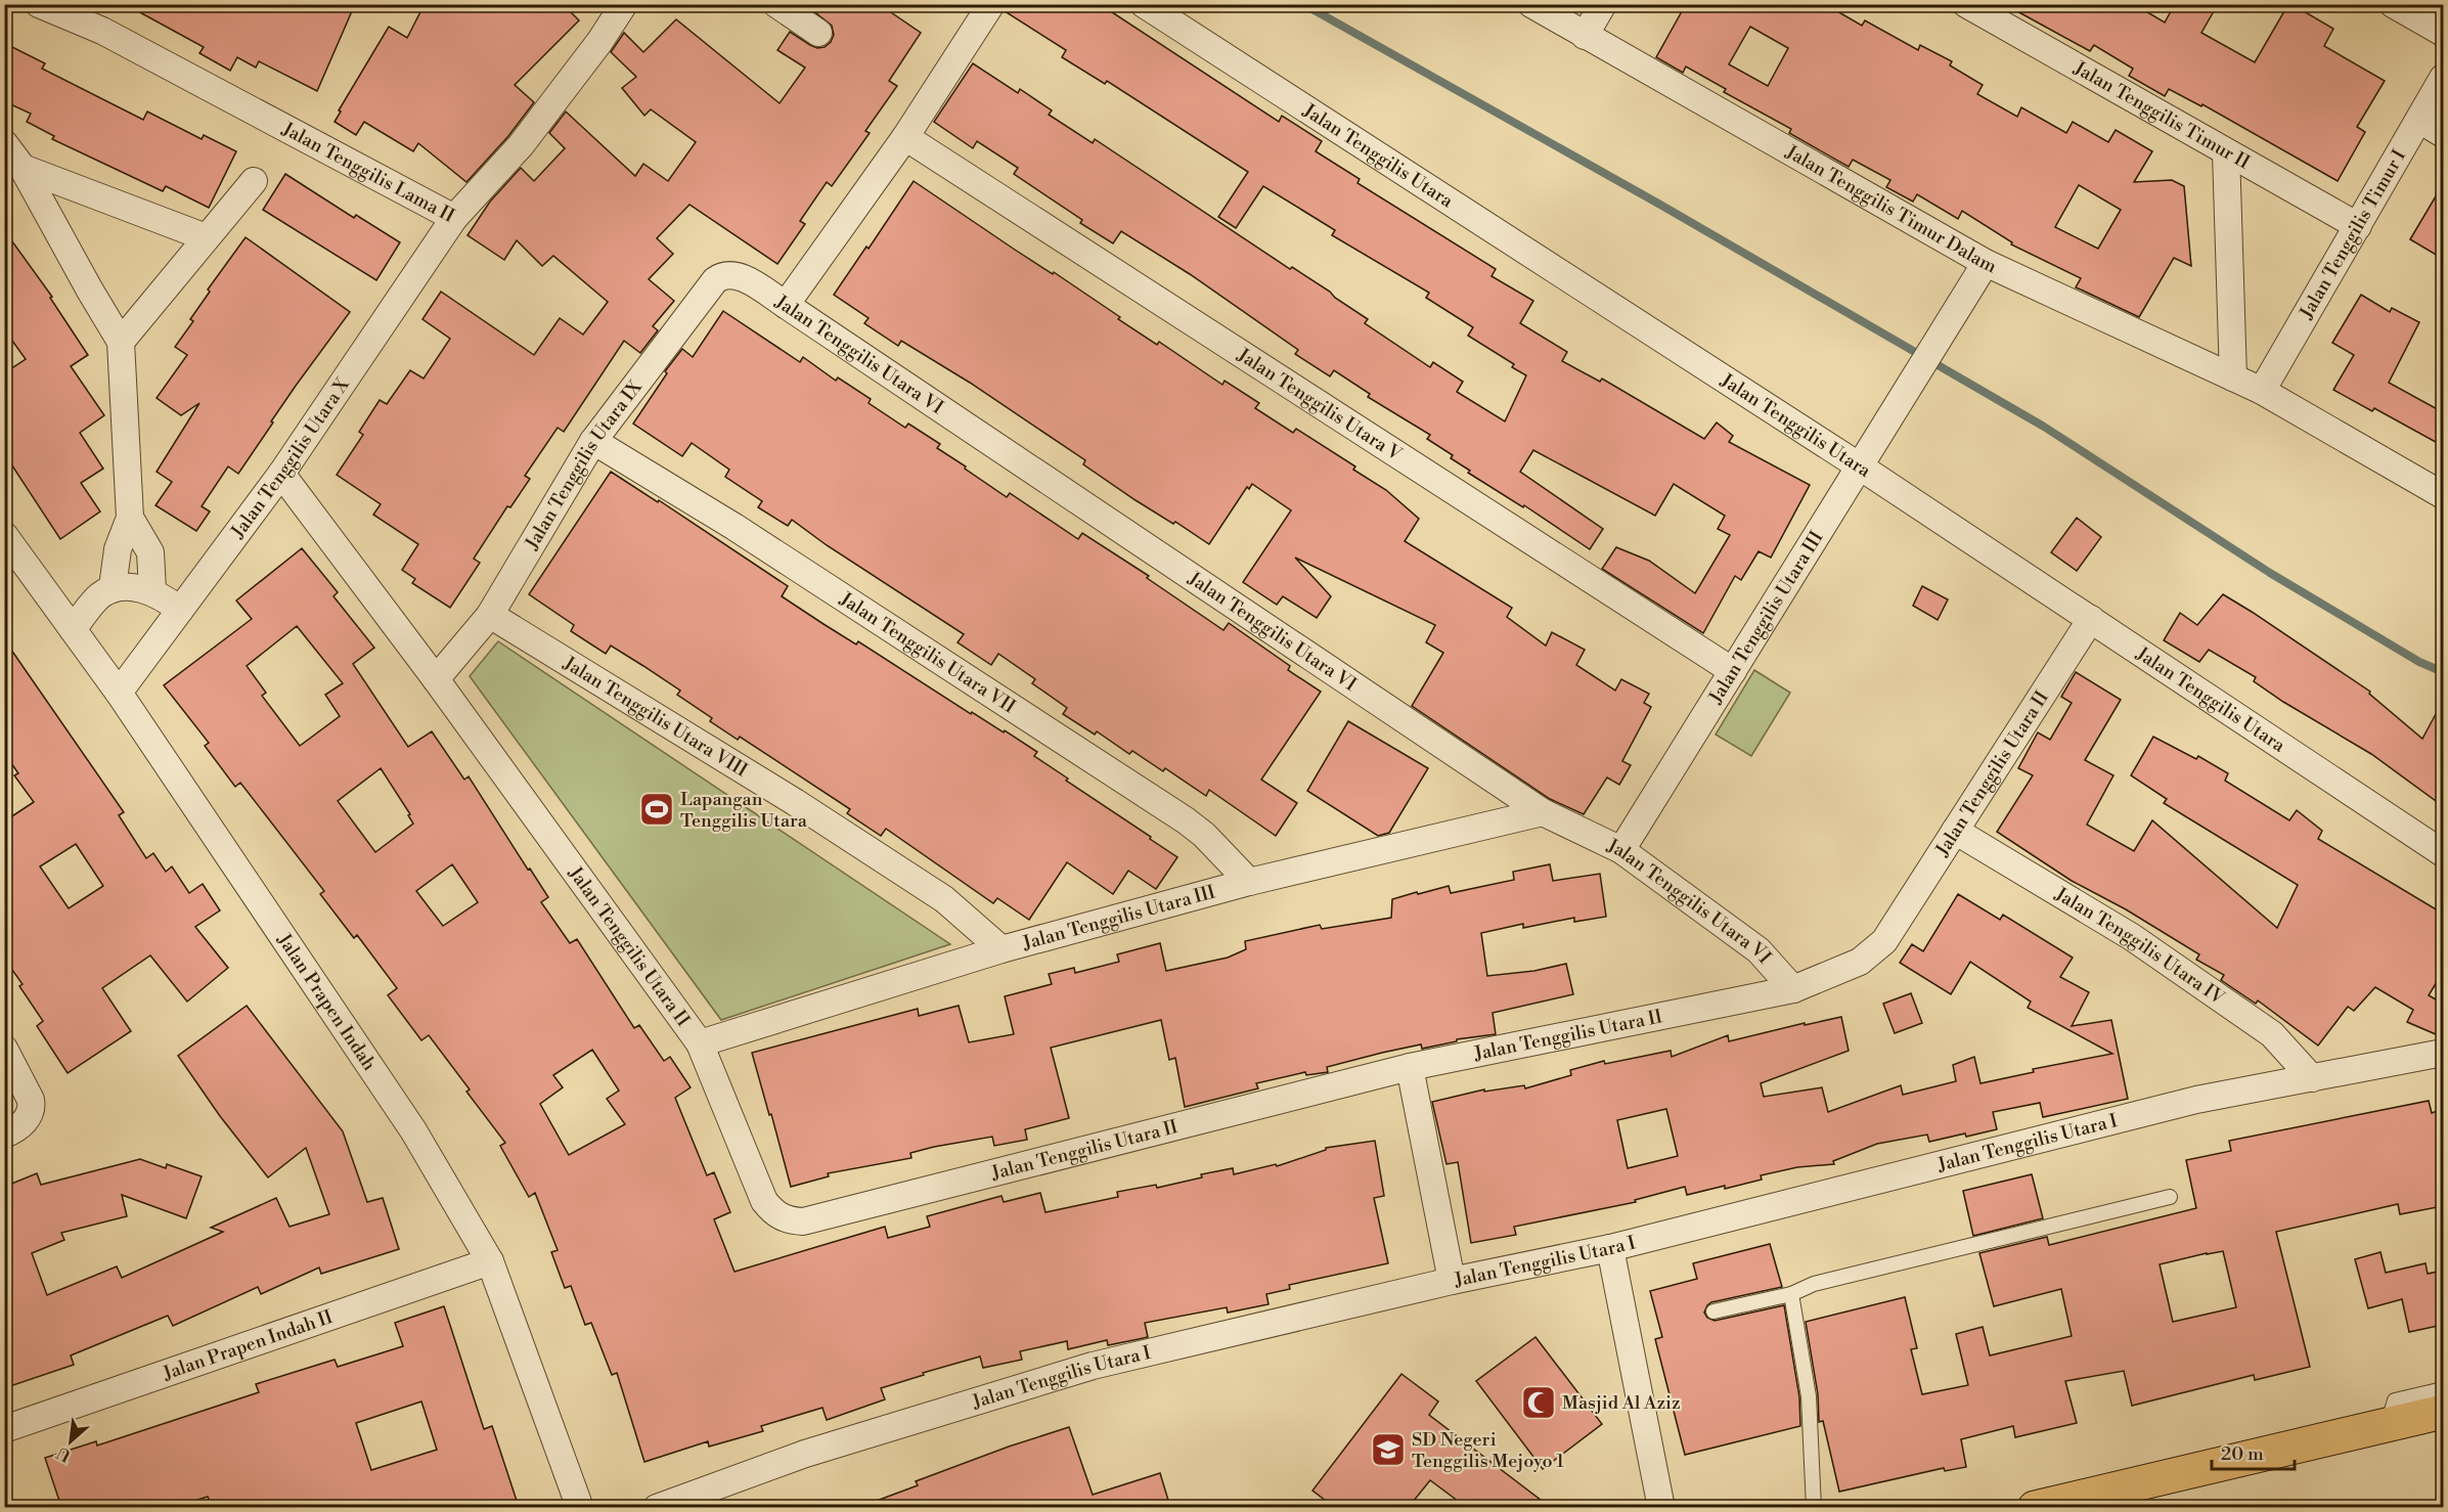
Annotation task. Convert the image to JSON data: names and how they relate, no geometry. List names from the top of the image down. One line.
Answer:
{"streets":{"street":["Jalan Tenggilis Timur II","Jalan Tenggilis Utara","Jalan Tenggilis Lama II","Jalan Tenggilis Timur Dalam","Jalan Tenggilis Timur I","Jalan Tenggilis Utara VI","Jalan Tenggilis Utara V","Jalan Tenggilis Utara X","Jalan Tenggilis Utara IX","Jalan Tenggilis Utara III","Jalan Tenggilis Utara VII","Jalan Tenggilis Utara VIII","Jalan Tenggilis Utara II","Jalan Tenggilis Utara IV","Jalan Prapen Indah","Jalan Tenggilis Utara I","Jalan Prapen Indah II"]},"crossings":[["Jalan Tenggilis Timur II","Jalan Tenggilis Timur I"],["Jalan Tenggilis Utara","Jalan Tenggilis Utara III"],["Jalan Tenggilis Utara","Jalan Tenggilis Utara II"],["Jalan Tenggilis Lama II","Jalan Tenggilis Utara X"],["Jalan Tenggilis Timur Dalam","Jalan Tenggilis Timur I"],["Jalan Tenggilis Timur Dalam","Jalan Tenggilis Utara III"],["Jalan Tenggilis Utara VI","Jalan Tenggilis Utara IX"],["Jalan Tenggilis Utara VI","Jalan Tenggilis Utara III"],["Jalan Tenggilis Utara VI","Jalan Tenggilis Utara II"],["Jalan Tenggilis Utara V","Jalan Tenggilis Utara III"],["Jalan Tenggilis Utara X","Jalan Tenggilis Utara II"],["Jalan Tenggilis Utara X","Jalan Prapen Indah"],["Jalan Tenggilis Utara IX","Jalan Tenggilis Utara VII"],["Jalan Tenggilis Utara IX","Jalan Tenggilis Utara VIII"],["Jalan Tenggilis Utara IX","Jalan Tenggilis Utara II"],["Jalan Tenggilis Utara III","Jalan Tenggilis Utara VII"],["Jalan Tenggilis Utara III","Jalan Tenggilis Utara VIII"],["Jalan Tenggilis Utara III","Jalan Tenggilis Utara II"],["Jalan Tenggilis Utara II","Jalan Tenggilis Utara IV"],["Jalan Tenggilis Utara IV","Jalan Tenggilis Utara I"],["Jalan Prapen Indah","Jalan Prapen Indah II"]],"places":{"sports":["Lapangan Tenggilis Utara"],"mosque":["Masjid Al Aziz"],"school or university":["SD Negeri Tenggilis Mejoyo 1"]},"scale_bar":"20 m","north":"bottom left"}
